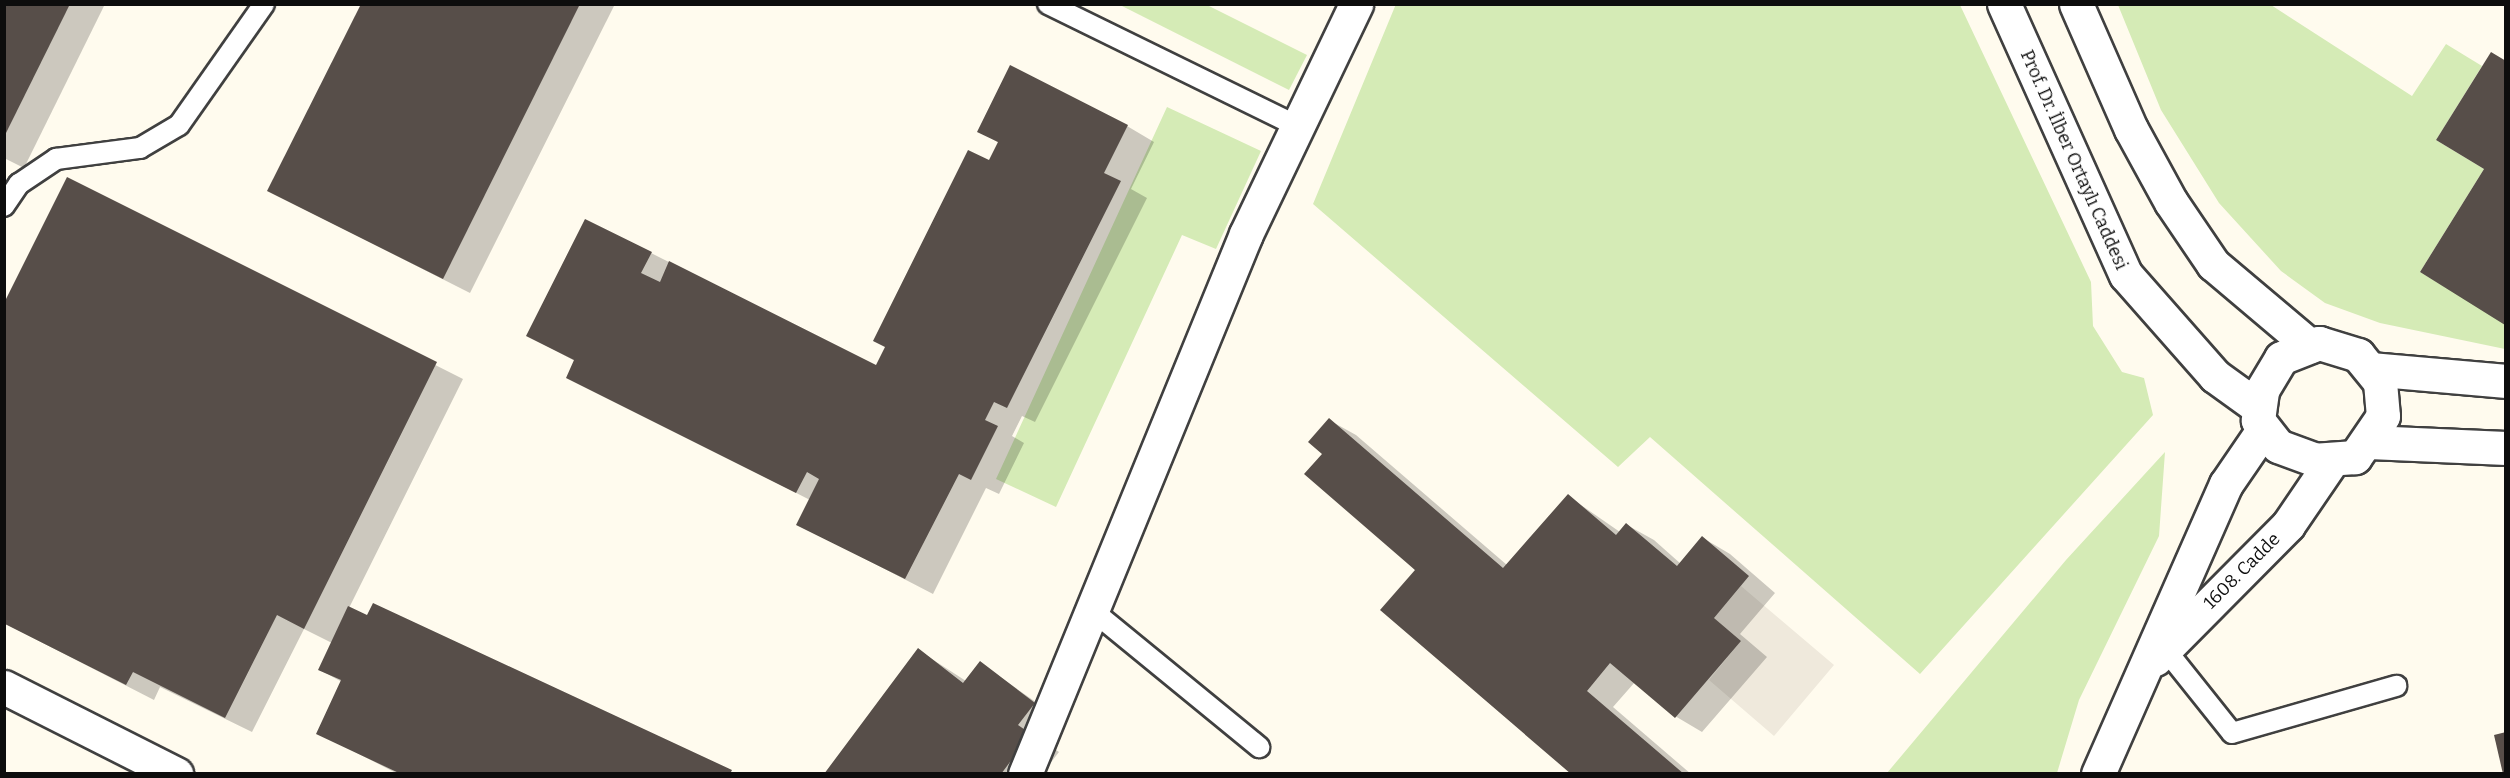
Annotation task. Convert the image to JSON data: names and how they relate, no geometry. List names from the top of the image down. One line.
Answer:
{"streets":{"street":["Prof. Dr. İlber Ortaylı Caddesi","1608. Cadde"]},"crossings":[["Prof. Dr. İlber Ortaylı Caddesi","1608. Cadde"]]}
